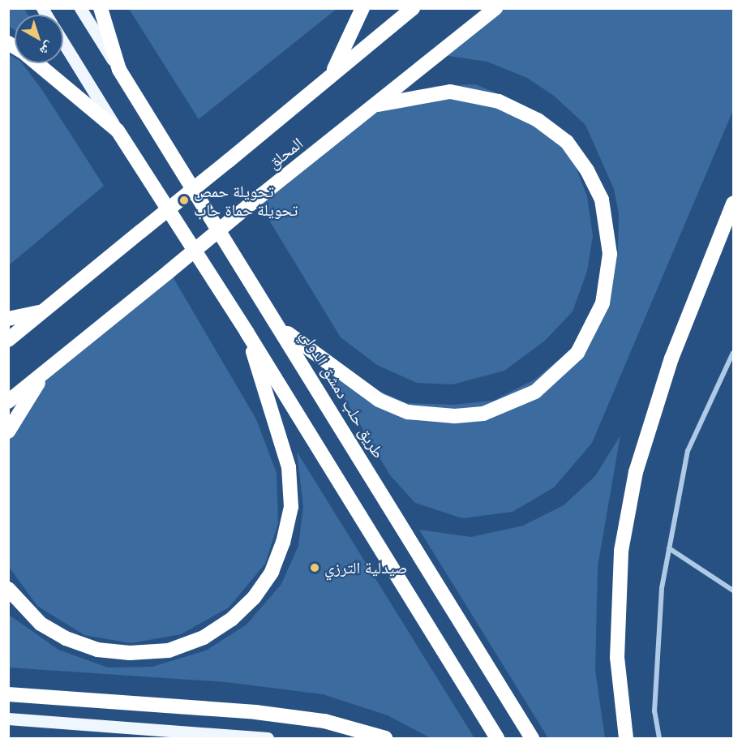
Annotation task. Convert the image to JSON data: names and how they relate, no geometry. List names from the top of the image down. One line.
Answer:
{"streets":{"highway":["المحلق","طريق حلب دمشق الدولي"]},"places":["تحويلة حمص تحويلة حماة حاب","صيدلية الترزي"],"north":"bottom right"}
